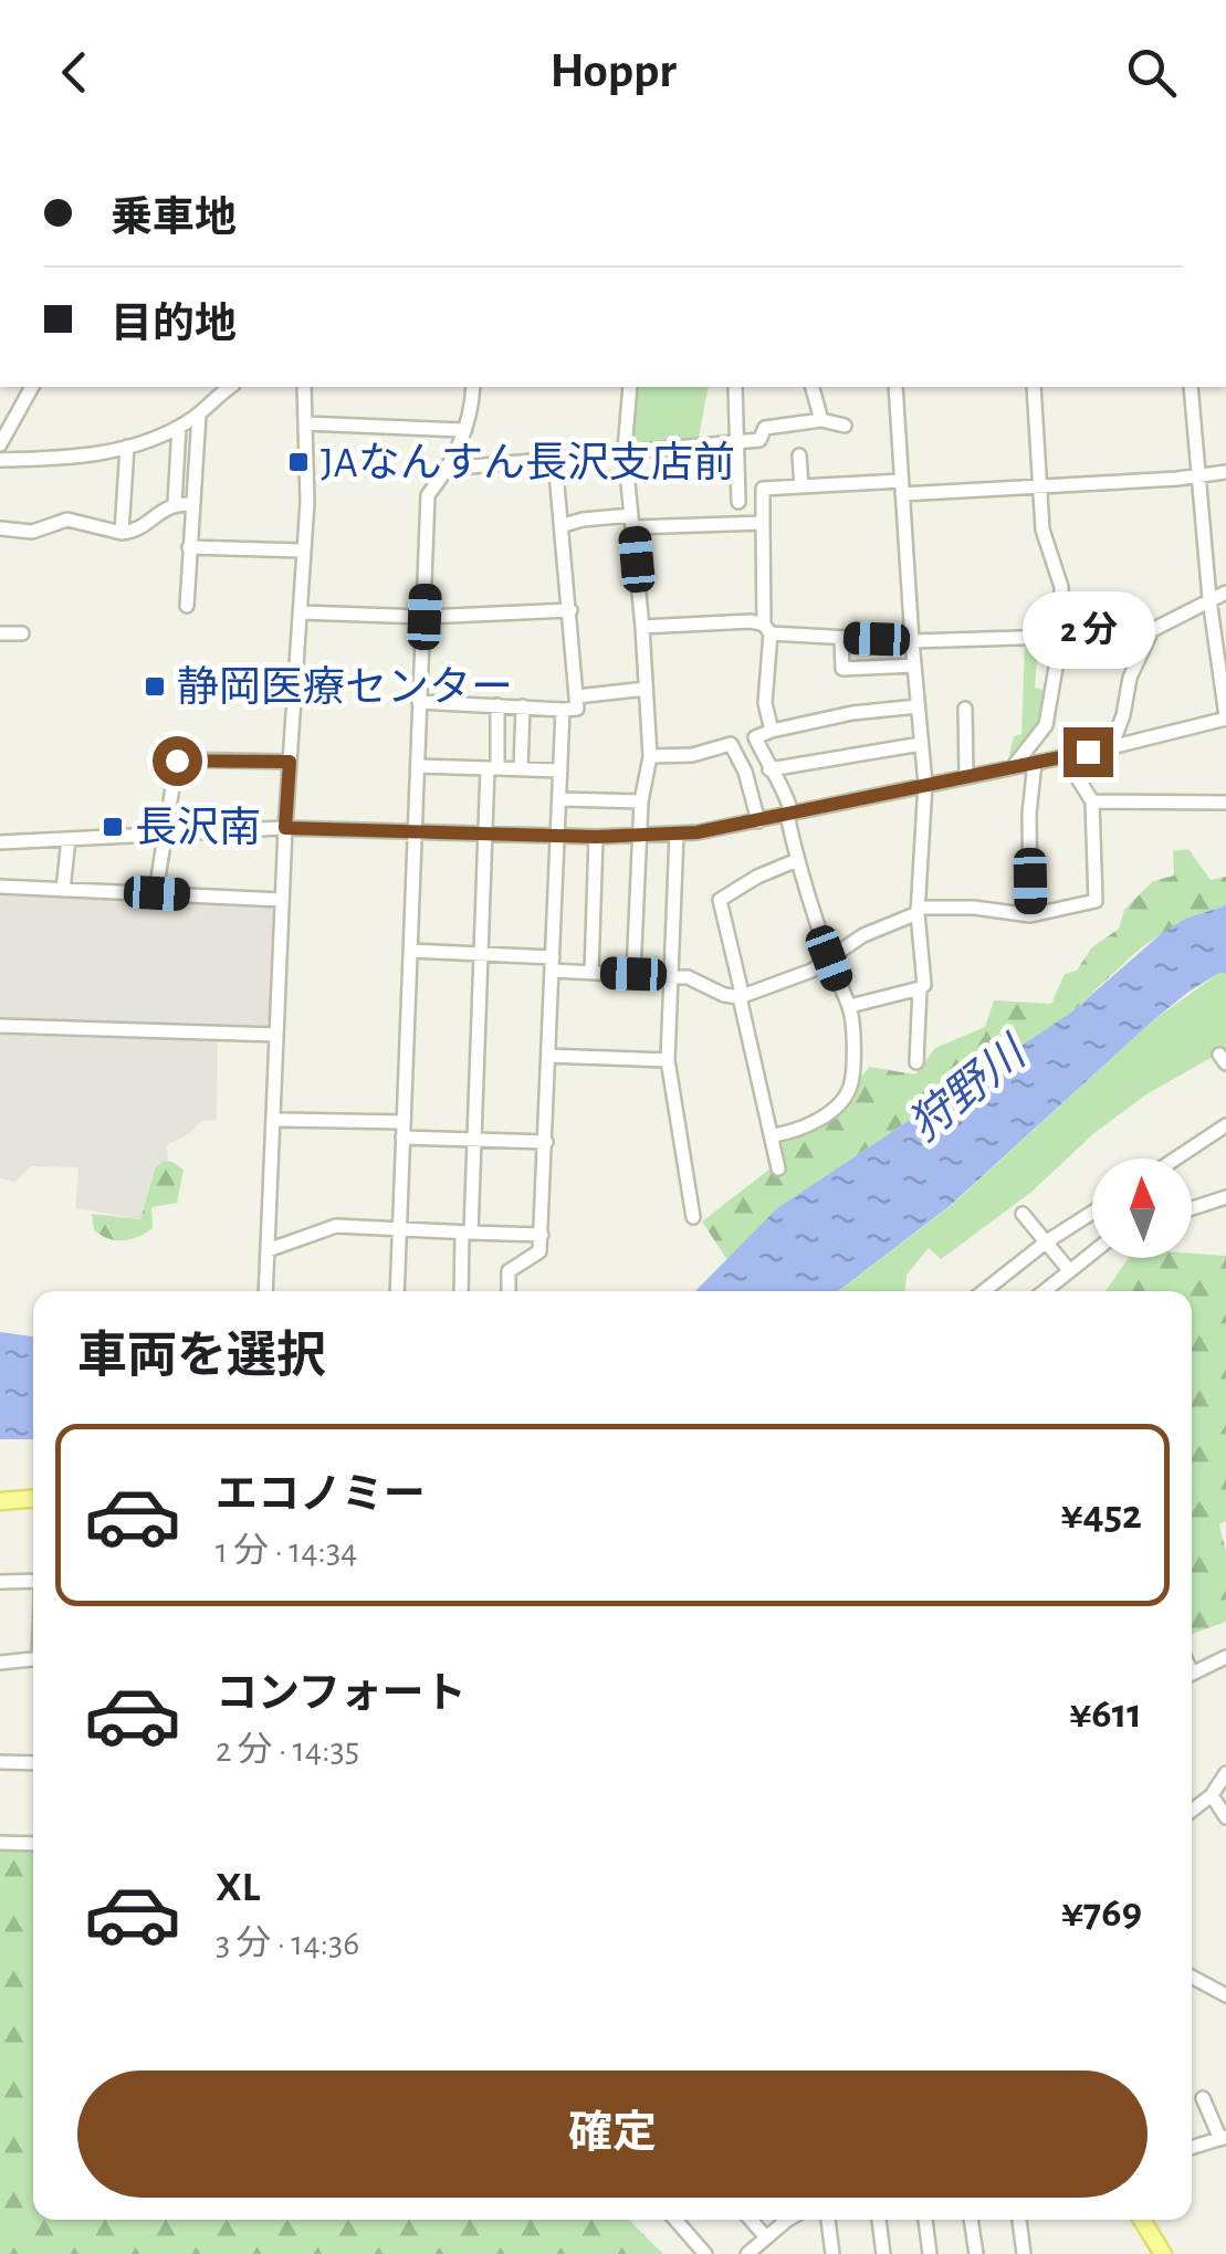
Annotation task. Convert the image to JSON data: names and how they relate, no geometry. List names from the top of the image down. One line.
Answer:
{"water":["狩野川"],"places":{"transit":["JAなんすん長沢支店前","静岡医療センター","長沢南"]},"north":"top","page":{"header":"Hoppr","banner":["乗車地","目的地"],"bubble":"2 分","heading":"車両を選択","list":[{"name":"エコノミー","note":"1 分 · 14:34","value":"¥452"},{"name":"コンフォート","note":"2 分 · 14:35","value":"¥611"},{"name":"XL","note":"3 分 · 14:36","value":"¥769"}],"buttons":"確定"}}
